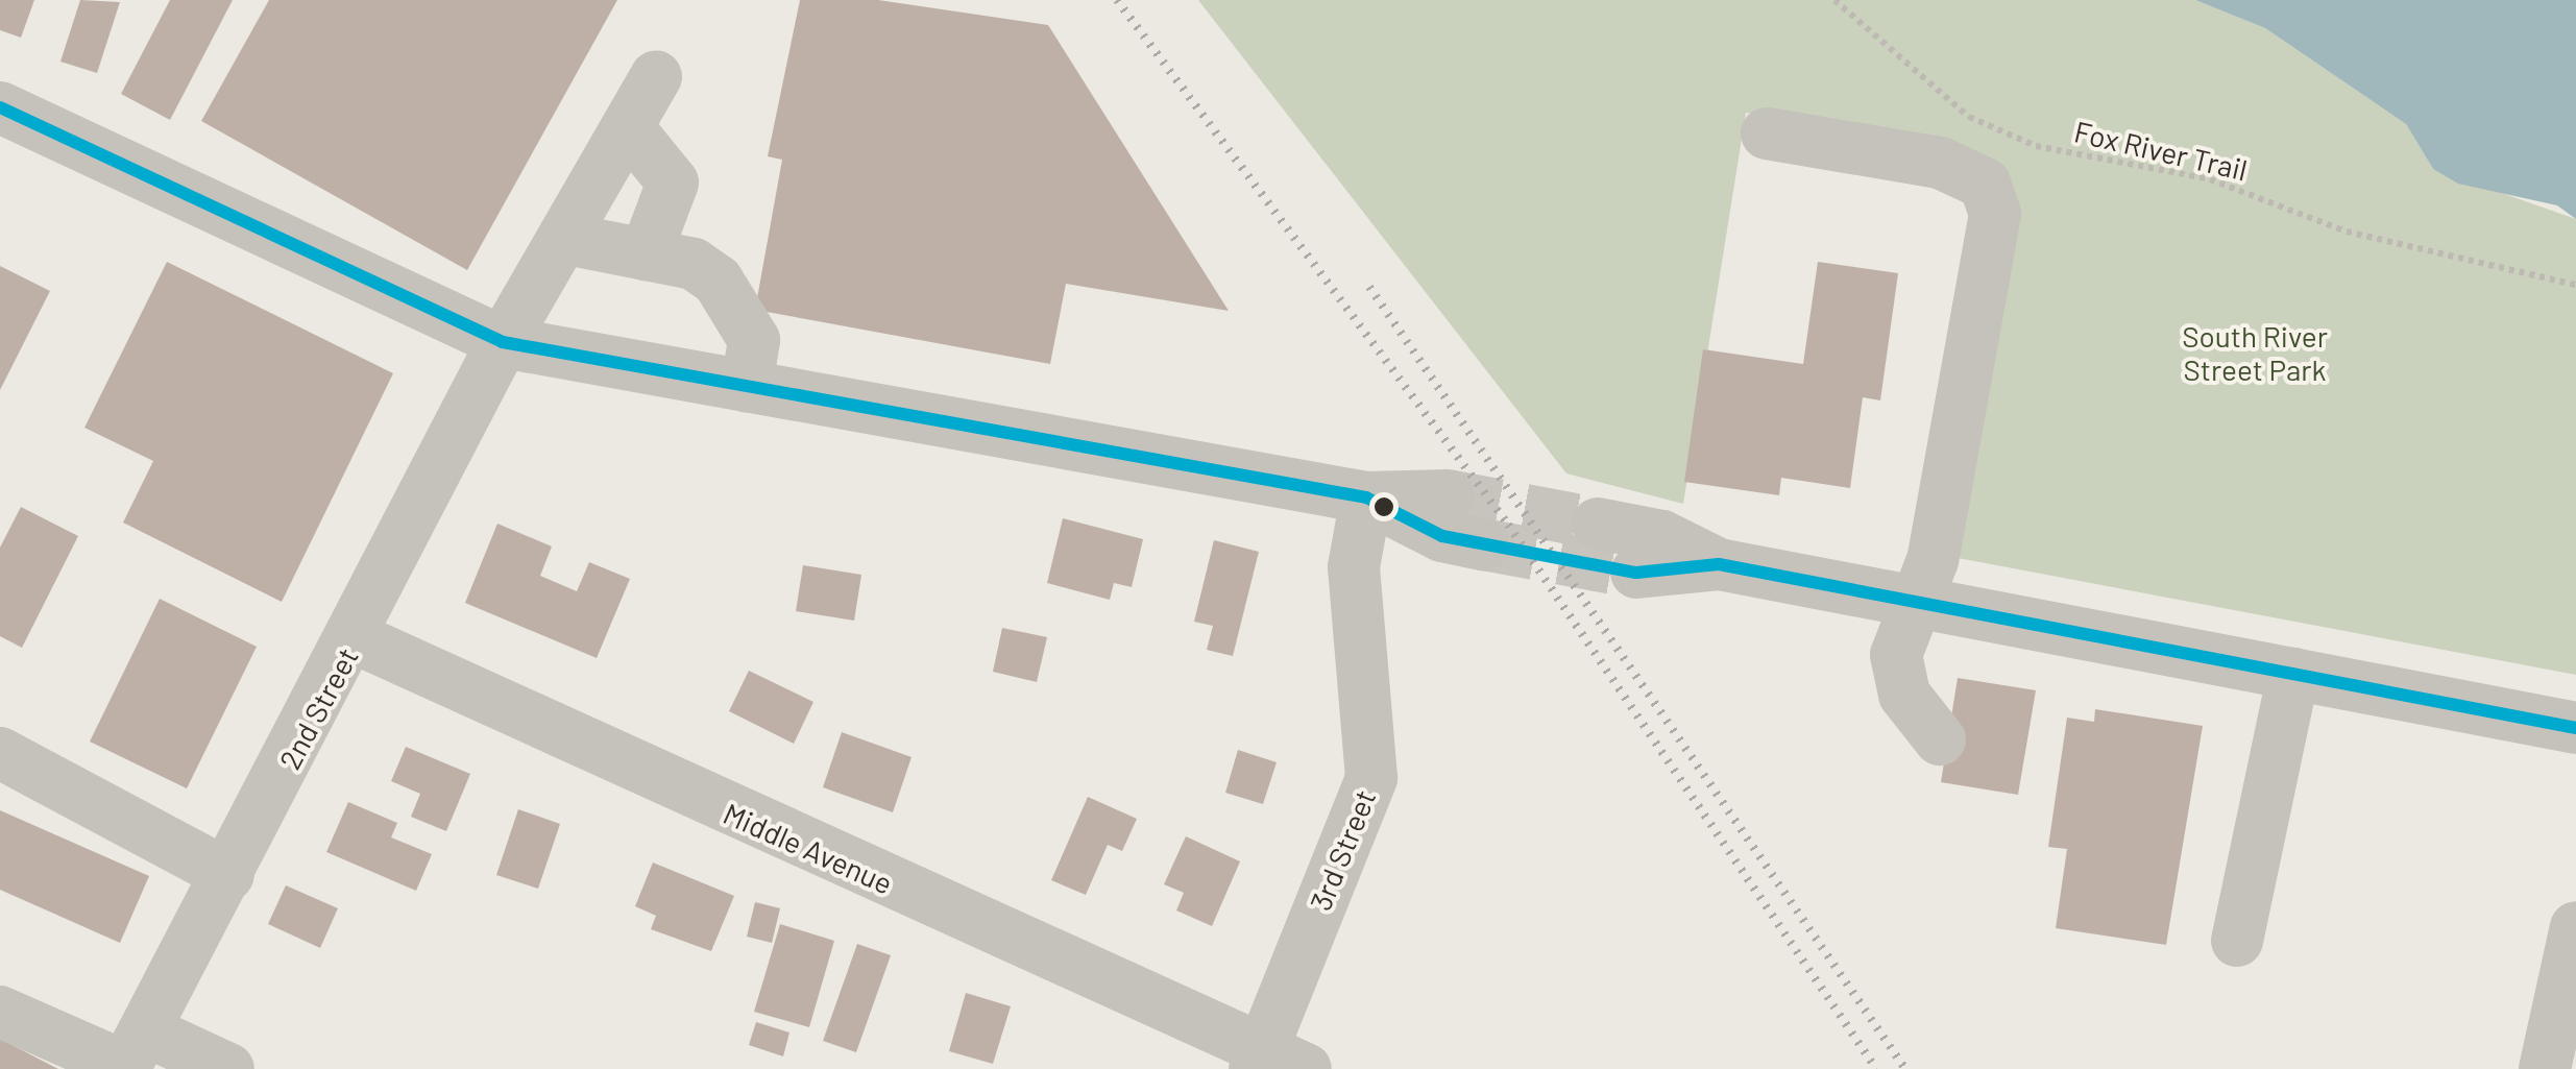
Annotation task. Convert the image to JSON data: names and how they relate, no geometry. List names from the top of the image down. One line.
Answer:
{"streets":{"street":["2nd Street","Middle Avenue","3rd Street"],"path":["Fox River Trail"]},"crossings":[["2nd Street","Middle Avenue"],["Middle Avenue","3rd Street"]],"parks":["South River Street Park"]}
